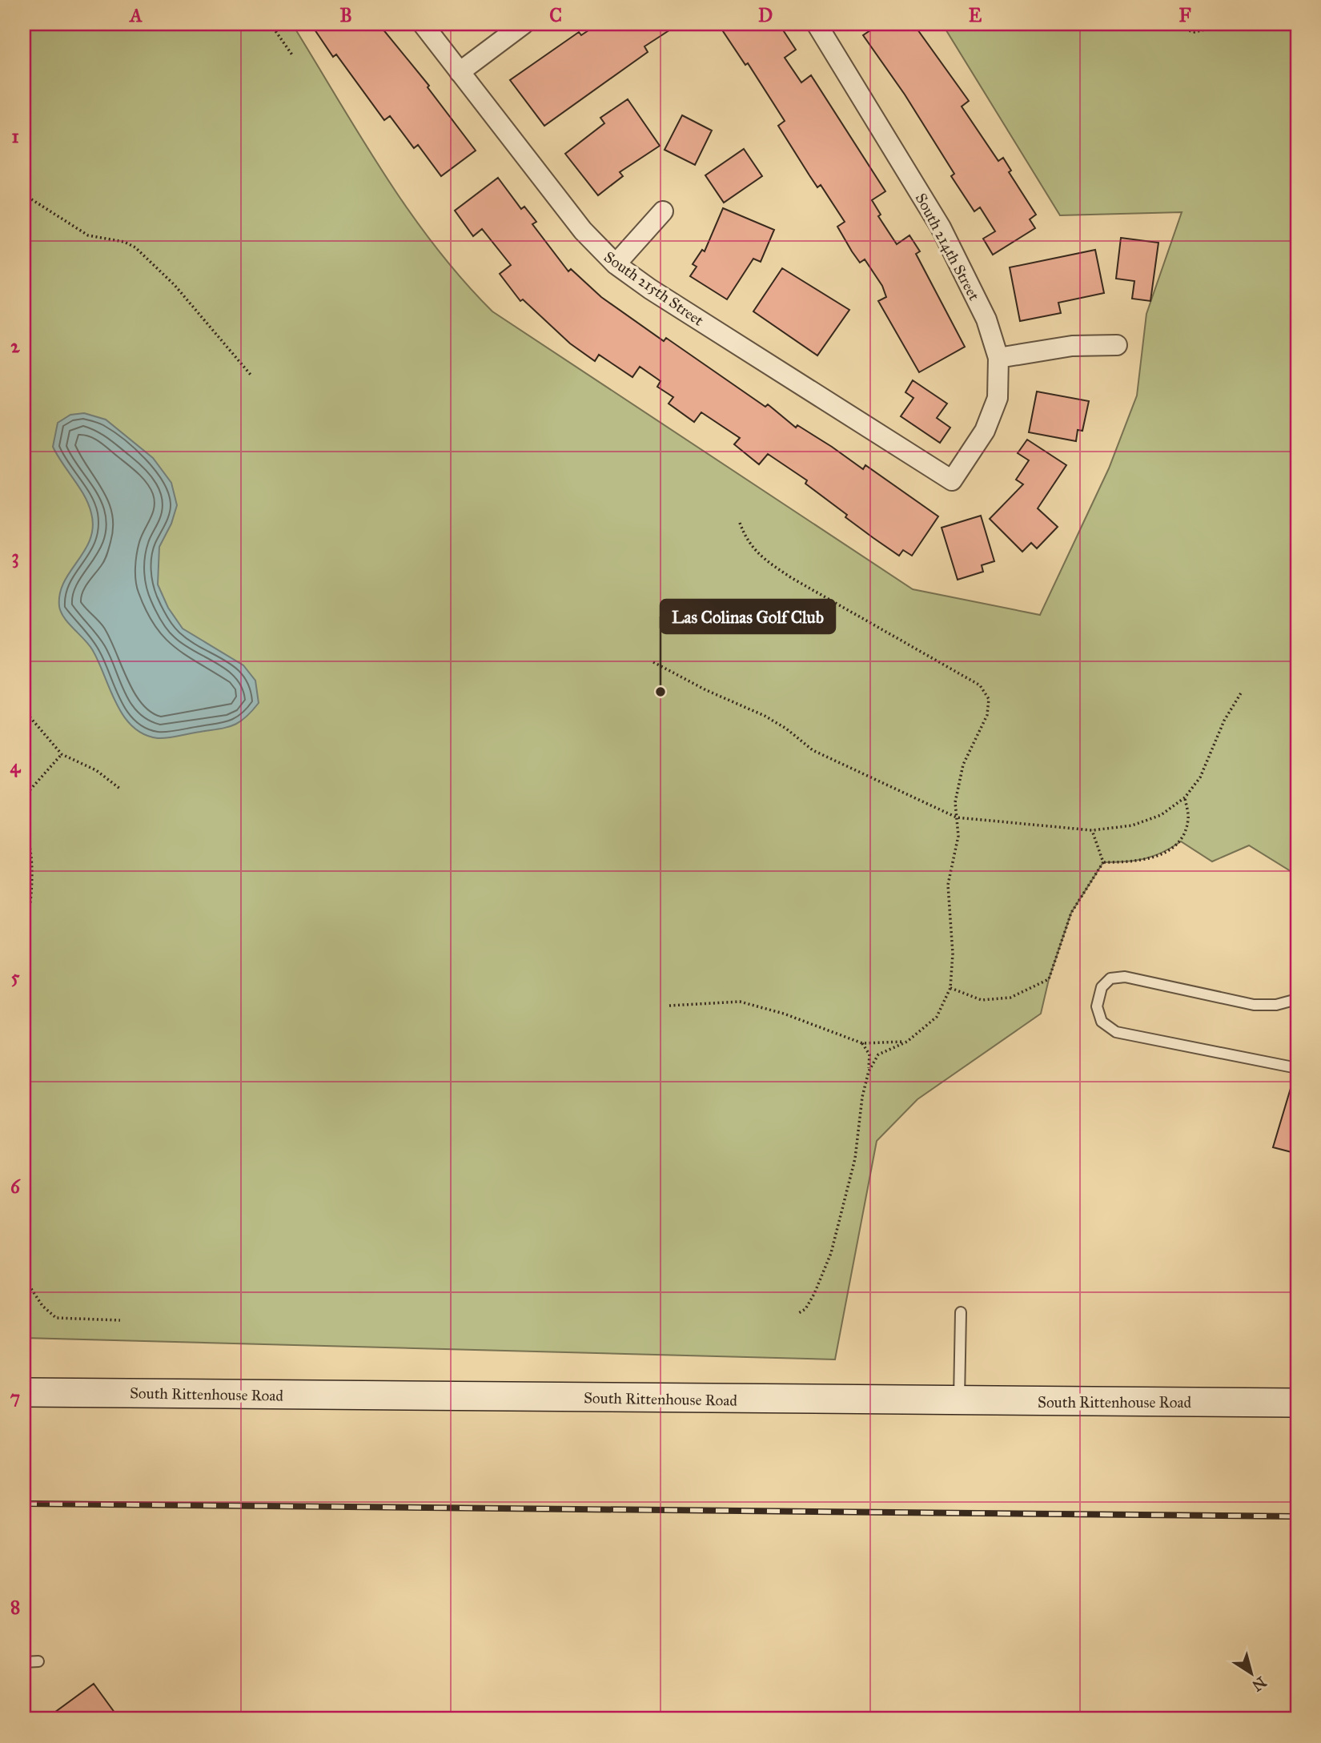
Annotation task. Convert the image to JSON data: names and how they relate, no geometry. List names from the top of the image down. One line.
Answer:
{"streets":{"main road":["South Rittenhouse Road"],"street":["South 214th Street","South 215th Street"]},"crossings":[["South 214th Street","South 215th Street"]],"places":["Las Colinas Golf Club"],"north":"bottom right","grid":{"columns":["A","B","C","D","E","F"],"rows":["1","2","3","4","5","6","7","8"]}}
